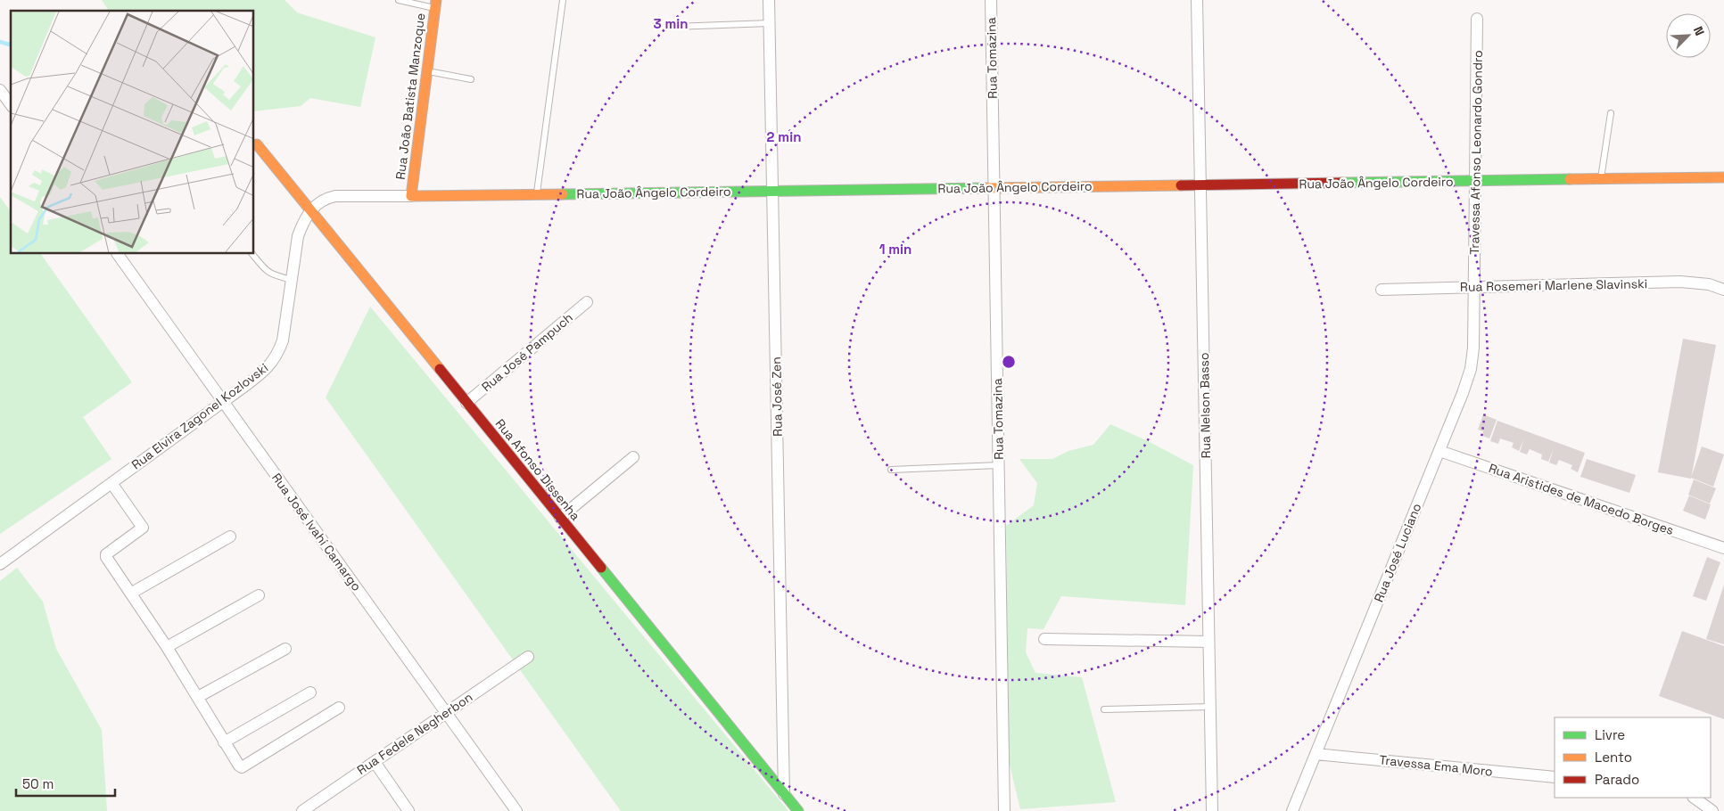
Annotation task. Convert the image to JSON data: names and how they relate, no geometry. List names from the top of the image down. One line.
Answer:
{"streets":{"street":["Rua Tomazina","Rua João Batista Manzoque","Travessa Afonso Leonardo Gondro","Rua João Ângelo Cordeiro","Rua Rosemeri Marlene Slavinski","Rua José Pampuch","Rua José Zen","Rua Nelson Basso","Rua Elvira Zagonel Kozlovski","Rua Afonso Dissenha","Rua Aristides de Macedo Borges","Rua José Ivahí Camargo","Rua José Luciano","Rua Fedele Negherbon","Travessa Ema Moro"]},"crossings":[["Rua Tomazina","Rua João Ângelo Cordeiro"],["Rua João Batista Manzoque","Rua João Ângelo Cordeiro"],["Travessa Afonso Leonardo Gondro","Rua João Ângelo Cordeiro"],["Travessa Afonso Leonardo Gondro","Rua Rosemeri Marlene Slavinski"],["Travessa Afonso Leonardo Gondro","Rua José Luciano"],["Rua João Ângelo Cordeiro","Rua José Zen"],["Rua João Ângelo Cordeiro","Rua Nelson Basso"],["Rua João Ângelo Cordeiro","Rua Elvira Zagonel Kozlovski"],["Rua João Ângelo Cordeiro","Rua Afonso Dissenha"],["Rua Rosemeri Marlene Slavinski","Rua José Luciano"],["Rua José Pampuch","Rua Afonso Dissenha"],["Rua José Zen","Rua Afonso Dissenha"],["Rua Elvira Zagonel Kozlovski","Rua Afonso Dissenha"],["Rua Elvira Zagonel Kozlovski","Rua José Ivahí Camargo"],["Rua Aristides de Macedo Borges","Rua José Luciano"],["Rua José Ivahí Camargo","Rua Fedele Negherbon"],["Rua José Luciano","Travessa Ema Moro"]],"legend":["Livre","Lento","Parado"],"scale_bar":"50 m","north":"top right","rings":["3 min","2 min","1 min"]}
